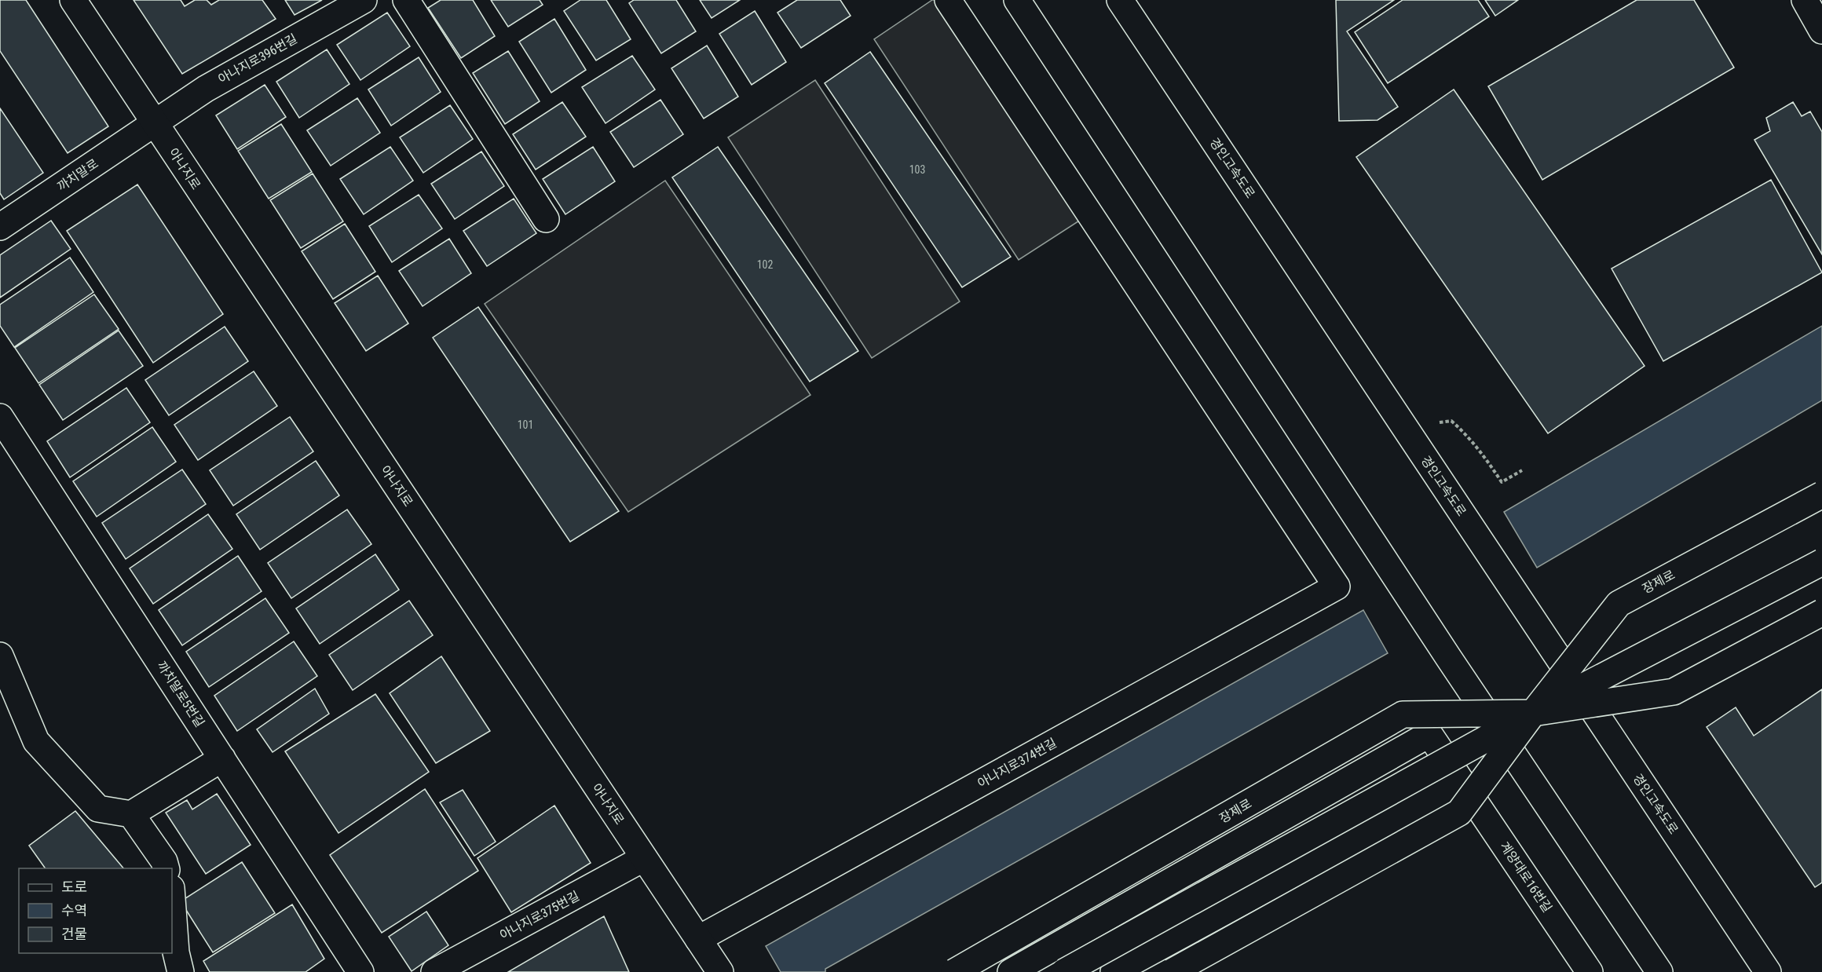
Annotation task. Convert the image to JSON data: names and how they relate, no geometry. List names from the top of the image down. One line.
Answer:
{"streets":{"main road":["아나지로396번길","경인고속도로","아나지로","까치말로","장제로","까치말로5번길","아나지로374번길","계양대로16번길","아나지로375번길"]},"crossings":[["아나지로396번길","아나지로"],["아나지로396번길","까치말로"],["아나지로","까치말로"],["아나지로","아나지로374번길"],["아나지로","아나지로375번길"]],"house_numbers":["103","102","101"],"legend":["도로","수역","건물"]}
